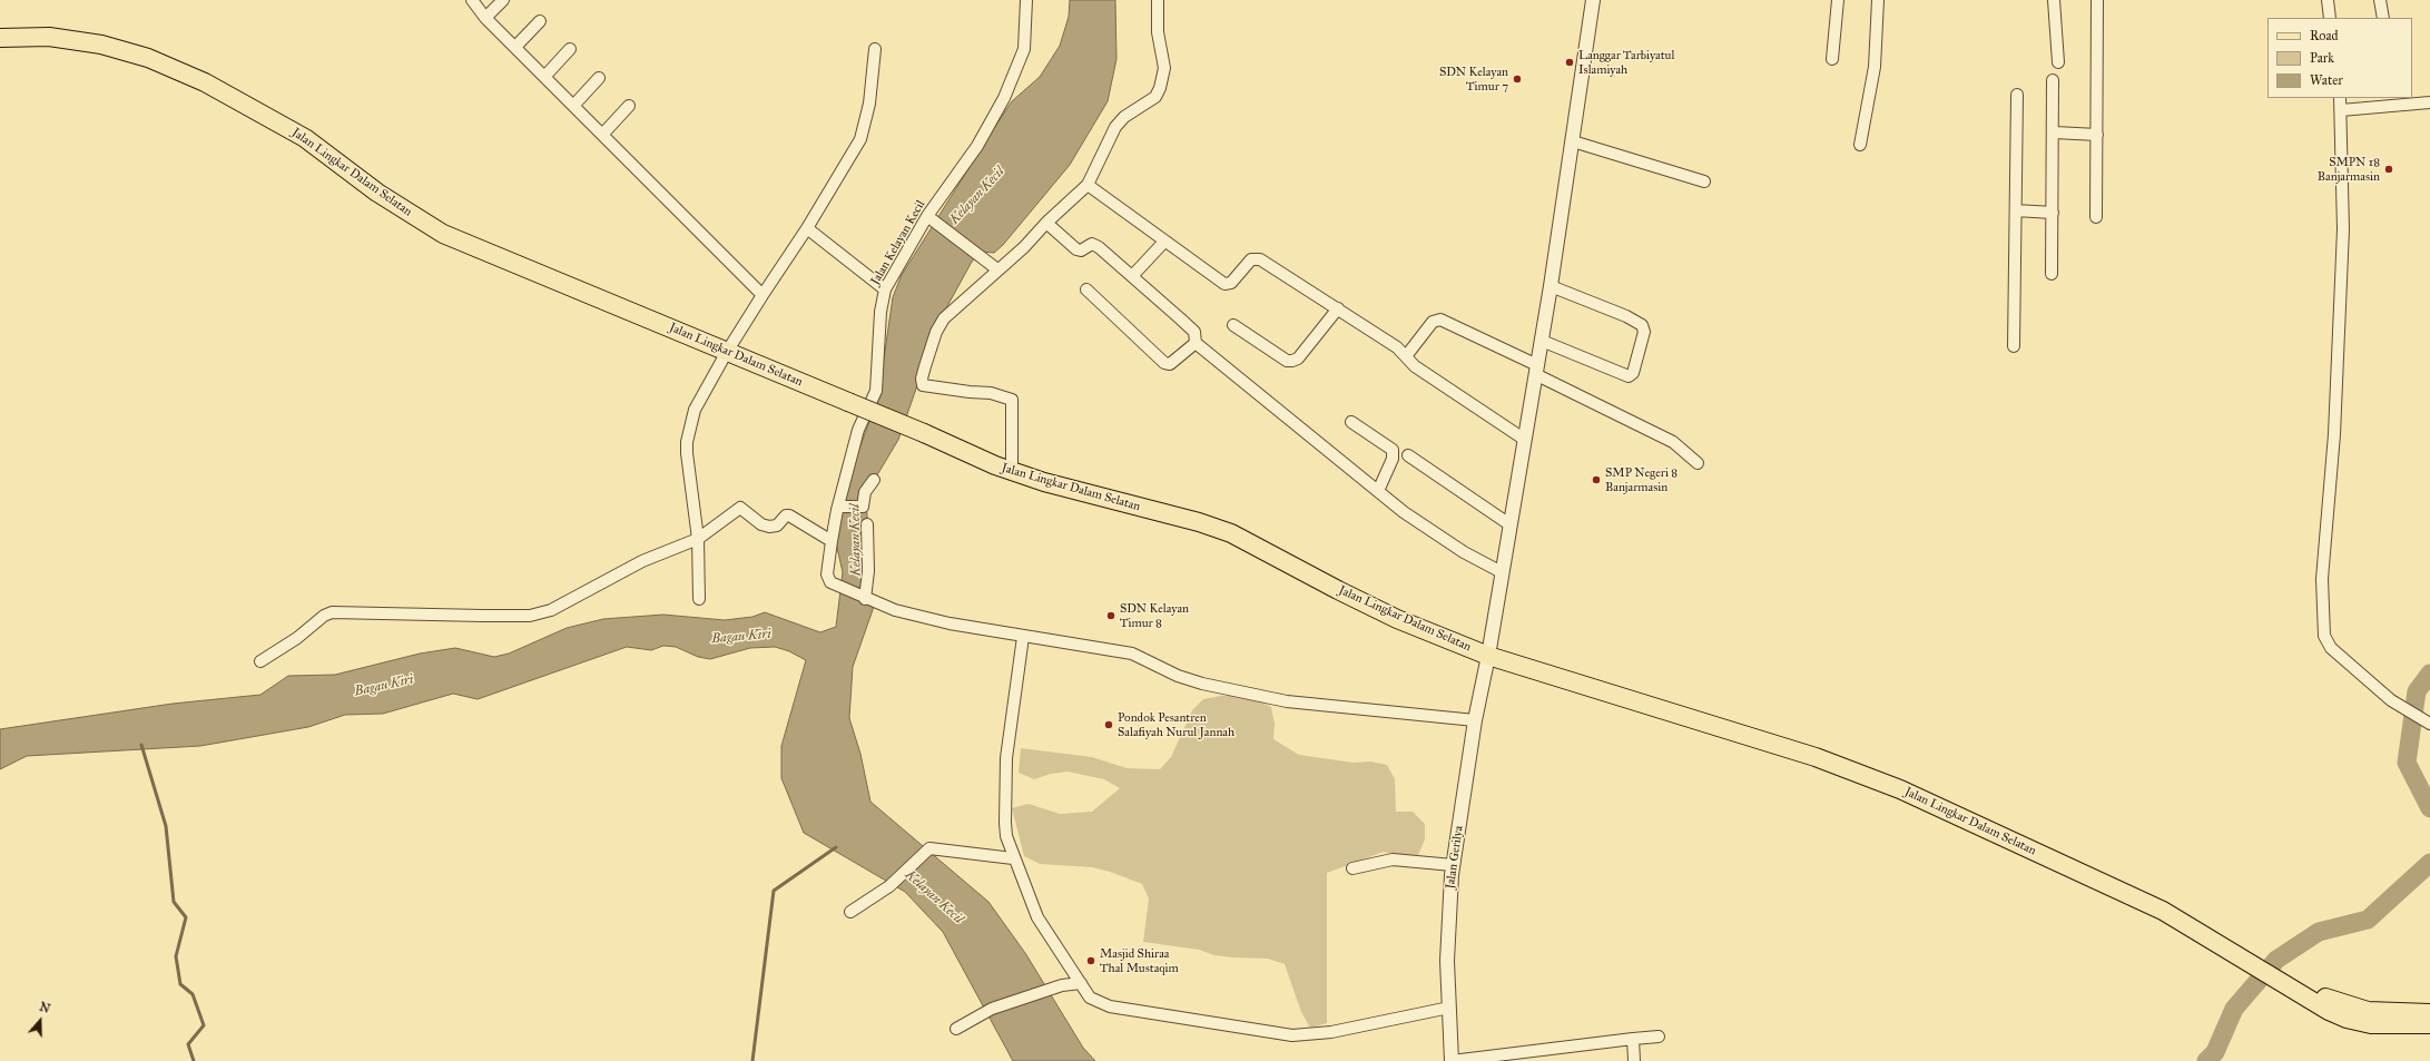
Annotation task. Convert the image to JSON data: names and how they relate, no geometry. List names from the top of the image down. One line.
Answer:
{"streets":{"main road":["Jalan Lingkar Dalam Selatan"],"street":["Jalan Kelayan Kecil","Jalan Gerilya"]},"crossings":[["Jalan Lingkar Dalam Selatan","Jalan Gerilya"]],"water":["Kelayan Kecil","Bagau Kiri"],"places":["Langgar Tarbiyatul Islamiyah","SDN Kelayan Timur 7","SMPN 18 Banjarmasin","SMP Negeri 8 Banjarmasin","SDN Kelayan Timur 8","Pondok Pesantren Salafiyah Nurul Jannah","Masjid Shiraa Thal Mustaqim"],"legend":["Road","Park","Water"],"north":"top"}
